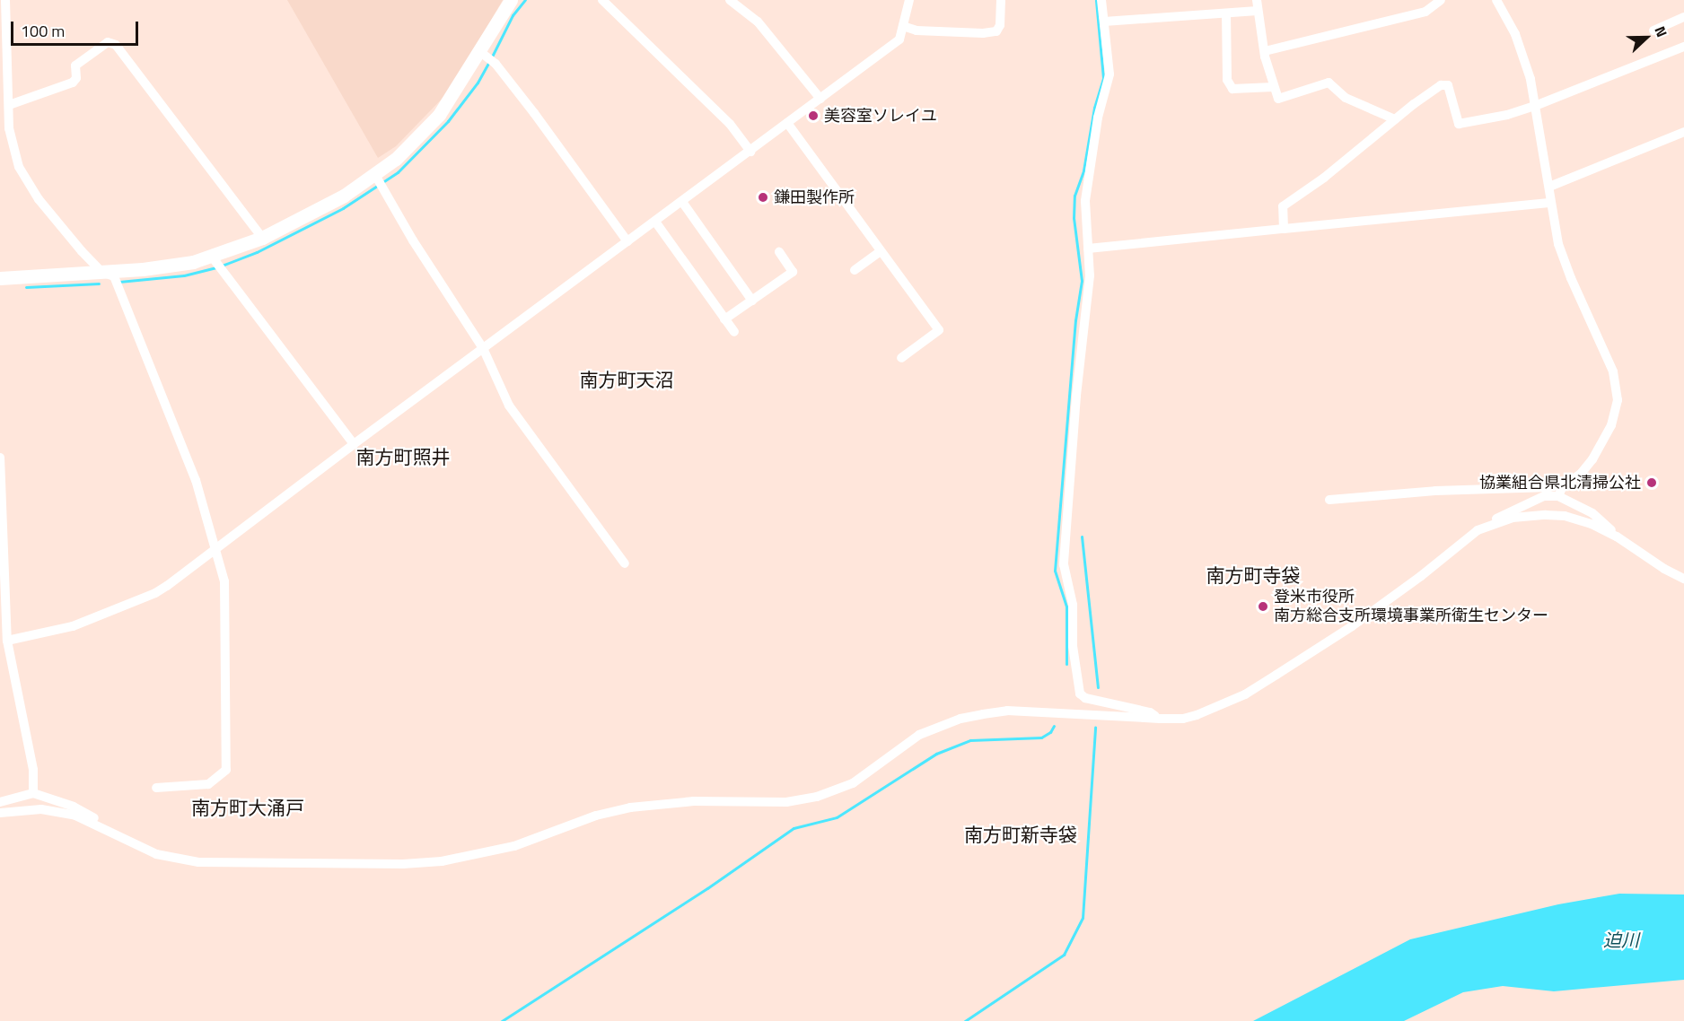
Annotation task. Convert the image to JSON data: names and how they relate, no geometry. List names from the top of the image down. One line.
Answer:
{"districts":["南方町天沼","南方町照井","南方町寺袋","南方町大涌戸","南方町新寺袋"],"water":["迫川"],"places":["美容室ソレイユ","鎌田製作所","協業組合県北清掃公社","登米市役所 南方総合支所環境事業所衛生センター"],"scale_bar":"100 m","north":"right"}
